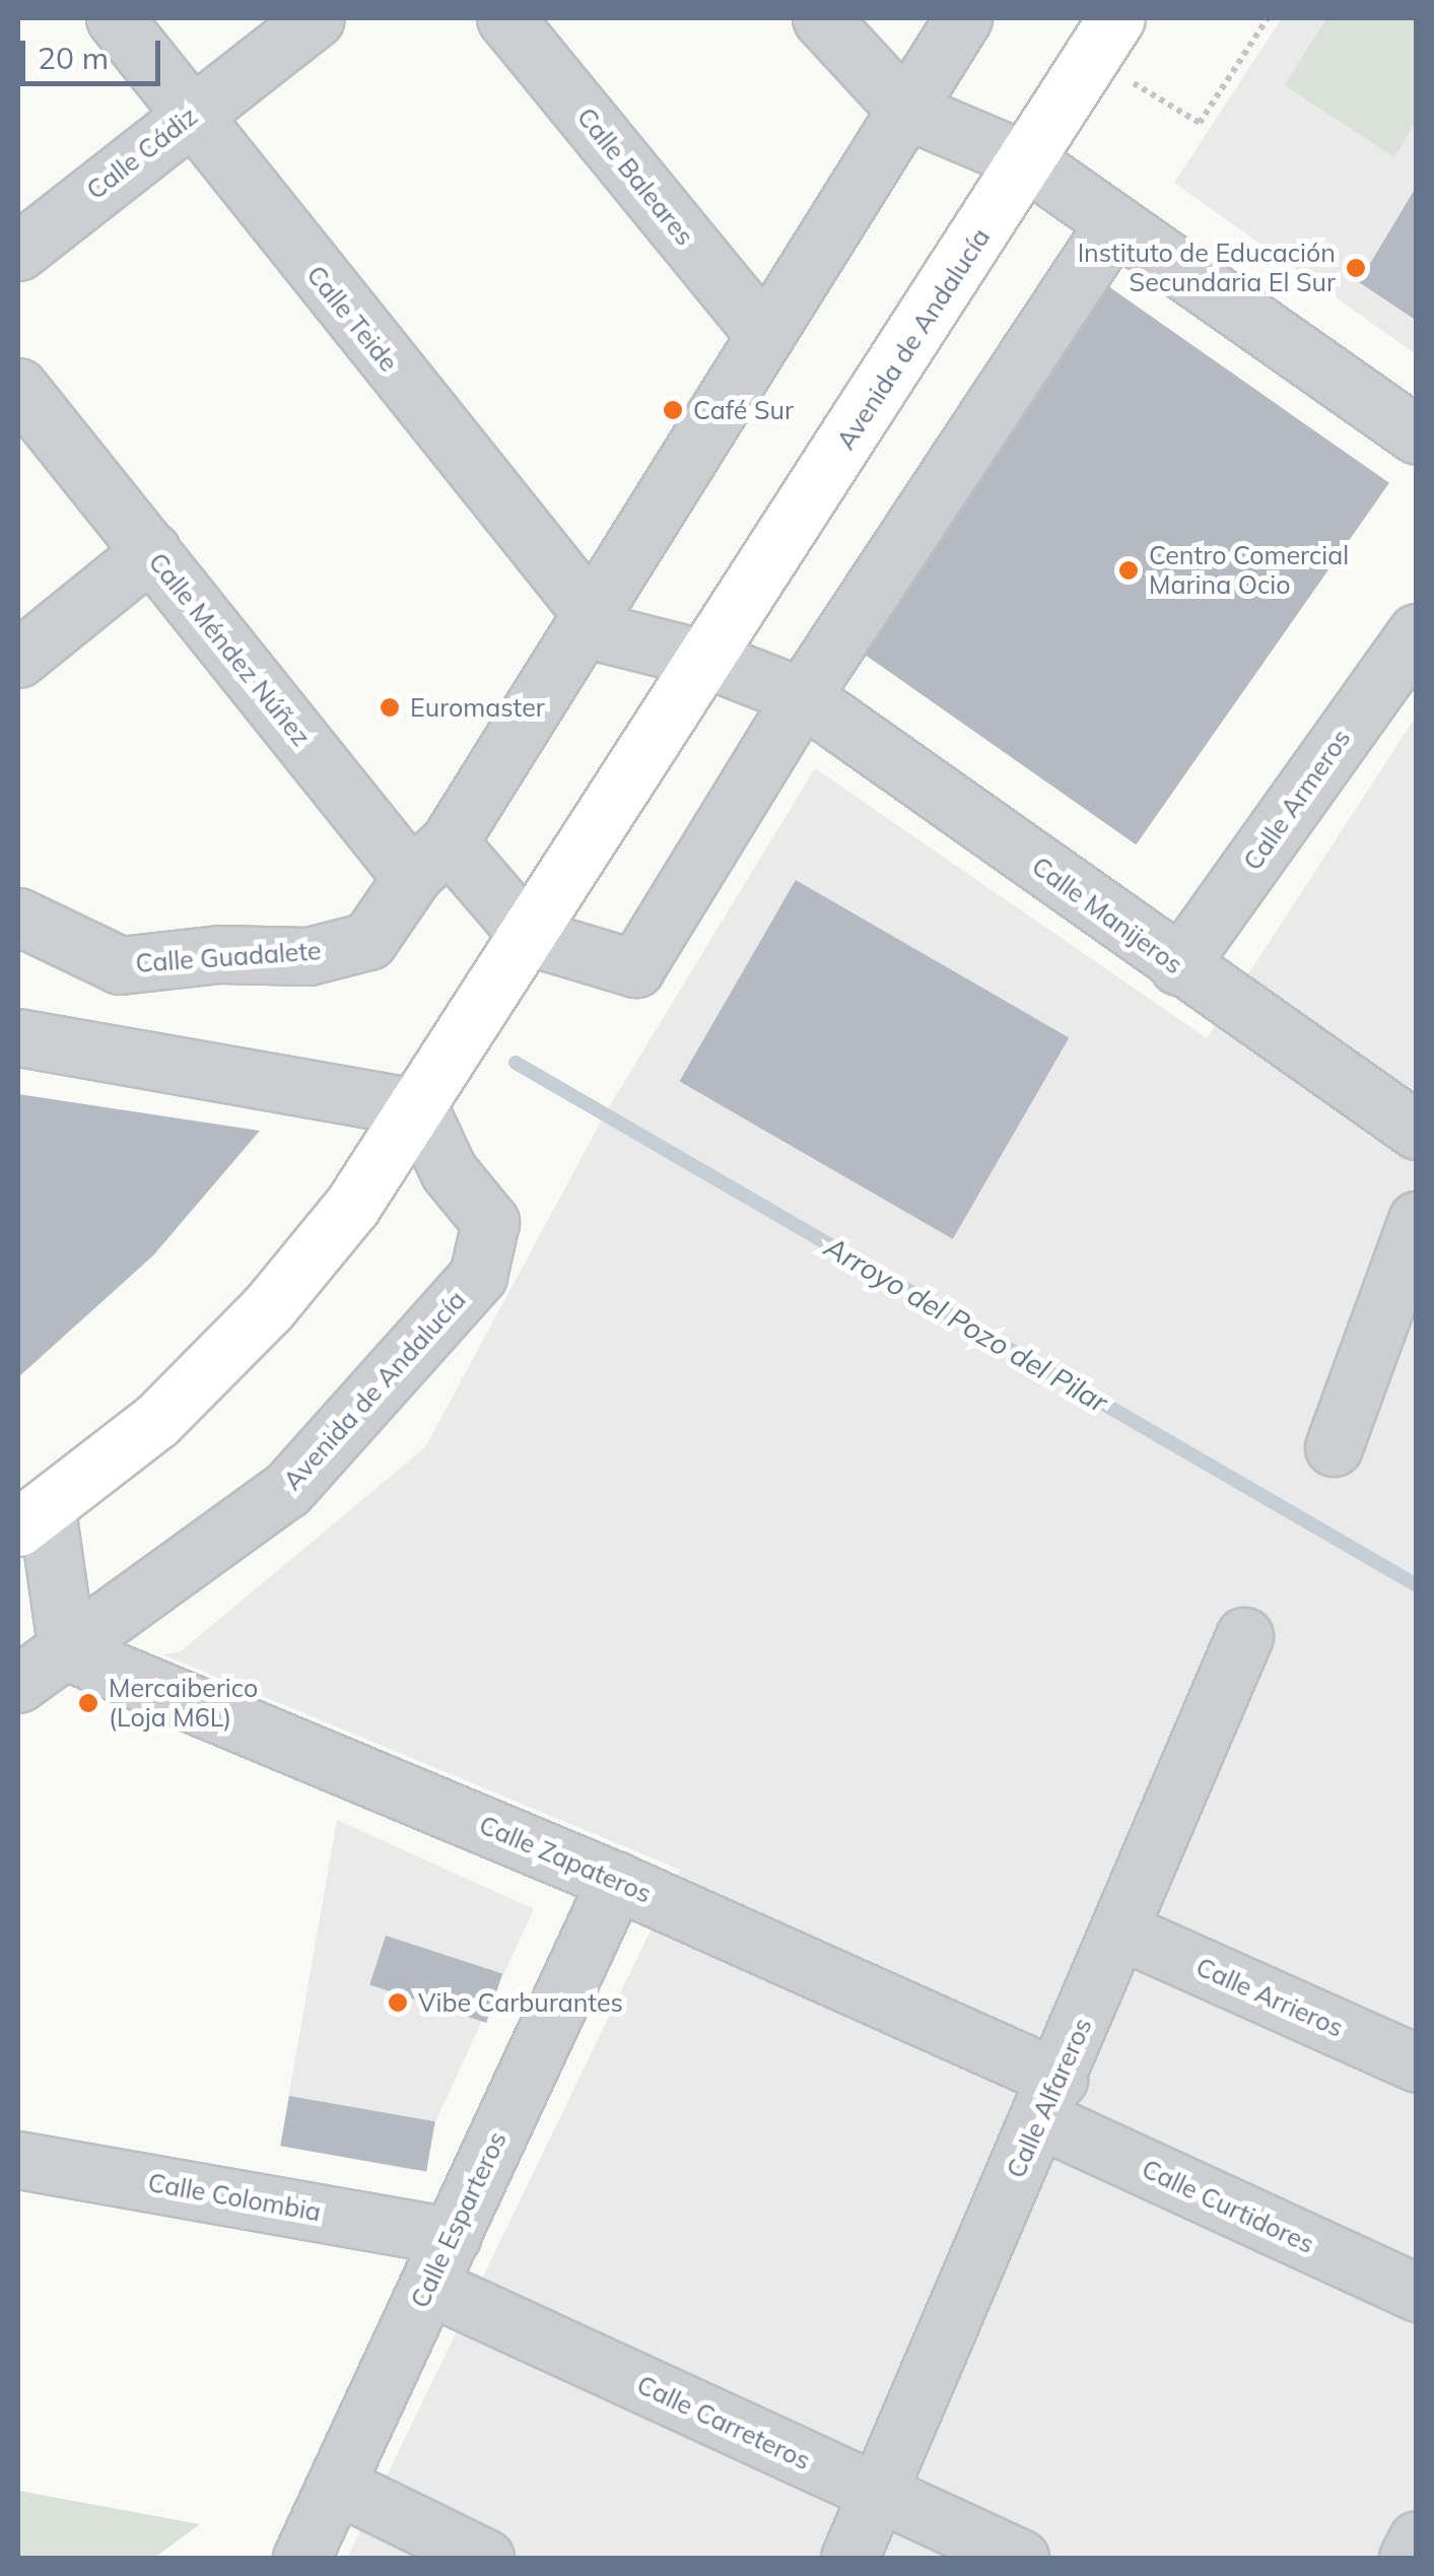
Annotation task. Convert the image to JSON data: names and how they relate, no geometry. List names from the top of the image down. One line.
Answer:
{"streets":{"highway":["Avenida de Andalucía"],"street":["Calle Cádiz","Calle Baleares","Calle Teide","Calle Méndez Núñez","Calle Armeros","Calle Manijeros","Calle Guadalete","Calle Zapateros","Calle Arrieros","Calle Alfareros","Calle Colombia","Calle Curtidores","Calle Esparteros","Calle Carreteros"]},"crossings":[["Calle Cádiz","Calle Teide"],["Avenida de Andalucía","Calle Zapateros"],["Calle Méndez Núñez","Calle Guadalete"],["Calle Armeros","Calle Manijeros"],["Calle Zapateros","Calle Alfareros"],["Calle Zapateros","Calle Curtidores"],["Calle Zapateros","Calle Esparteros"],["Calle Arrieros","Calle Alfareros"],["Calle Alfareros","Calle Curtidores"],["Calle Alfareros","Calle Carreteros"],["Calle Colombia","Calle Esparteros"],["Calle Esparteros","Calle Carreteros"]],"water":["Arroyo del Pozo del Pilar"],"places":["Instituto de Educación Secundaria El Sur","Café Sur","Centro Comercial Marina Ocio","Euromaster","Mercaiberico (Loja M6L)","Vibe Carburantes"],"scale_bar":"20 m"}
